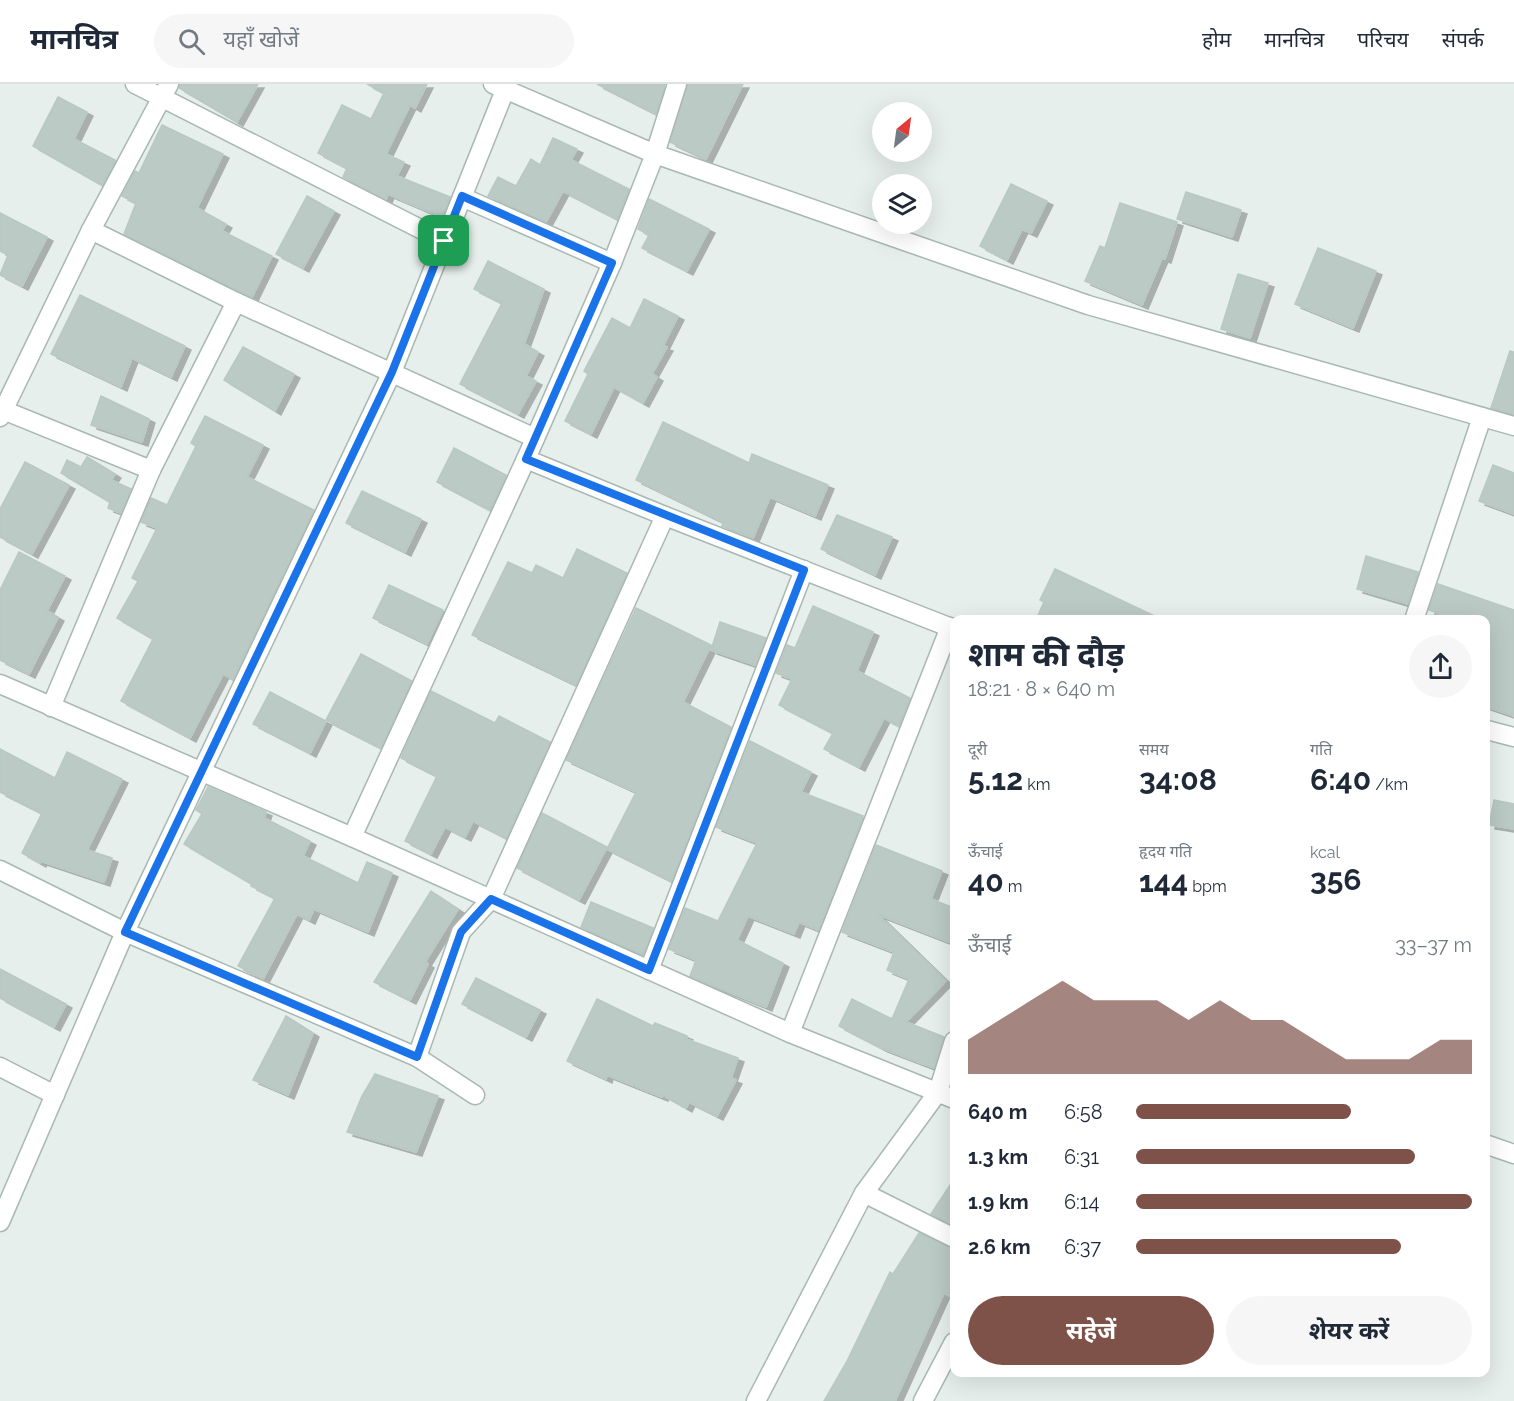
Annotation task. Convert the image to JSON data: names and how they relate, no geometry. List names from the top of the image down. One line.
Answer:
{"north":"top right","page":{"header":"मानचित्र","search":"यहाँ खोजें","nav":["होम","मानचित्र","परिचय","संपर्क"],"heading":["शाम की दौड़","18:21 · 8 × 640 m"],"stats":[["दूरी","5.12 km"],["समय","34:08"],["गति","6:40 /km"],["ऊँचाई","40 m"],["हृदय गति","144 bpm"],["kcal","356"]],"chart":["ऊँचाई","33–37 m"],"list":[{"name":"640 m","note":"6:58"},{"name":"1.3 km","note":"6:31"},{"name":"1.9 km","note":"6:14"},{"name":"2.6 km","note":"6:37"}],"buttons":["सहेजें","शेयर करें"]}}
